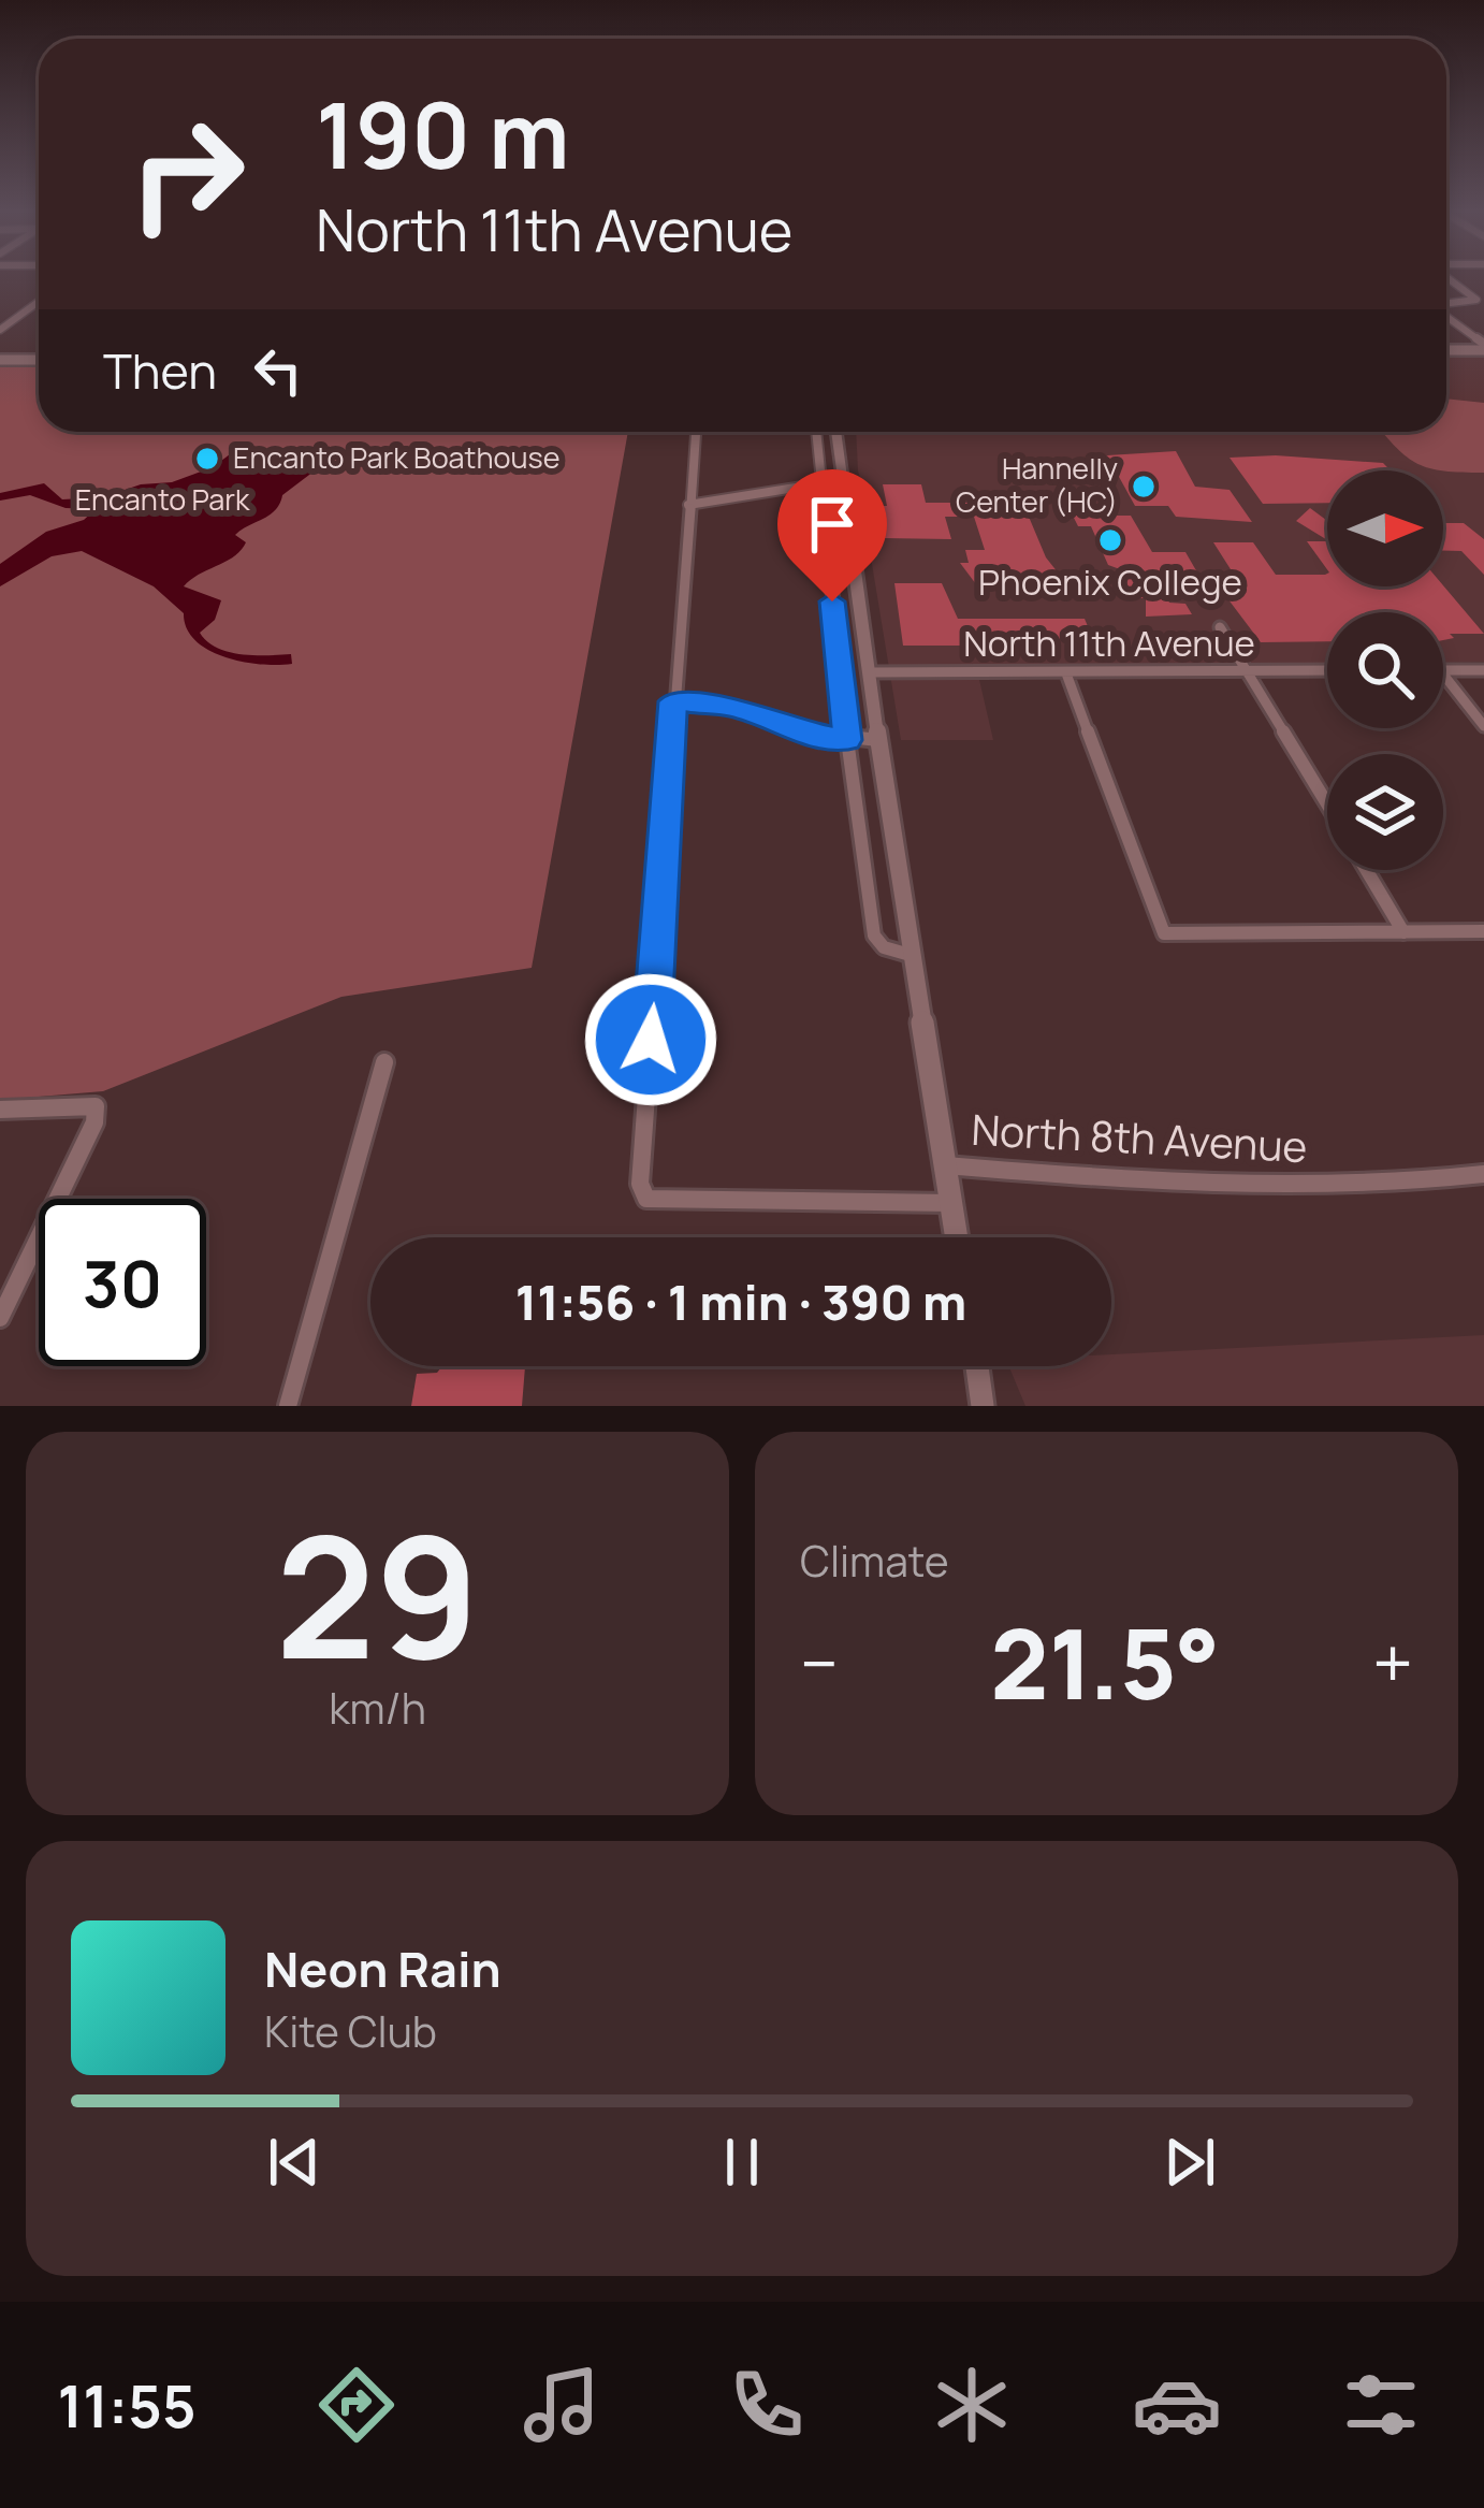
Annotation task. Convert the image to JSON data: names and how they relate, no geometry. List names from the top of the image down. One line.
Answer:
{"streets":{"street":["North 11th Avenue","North 8th Avenue"]},"parks":["Encanto Park"],"places":["Encanto Park Boathouse","Hannelly Center (HC)","Phoenix College"],"north":"right","page":{"turn":["190 m","North 11th Avenue"],"then":"Then","limit":"30","trip":"11:56 · 1 min · 390 m","tile":[["29","km/h"],"Climate"],"heat":["−","21.5°","+"],"song":["Neon Rain","Kite Club"],"tabs":"11:55"}}
